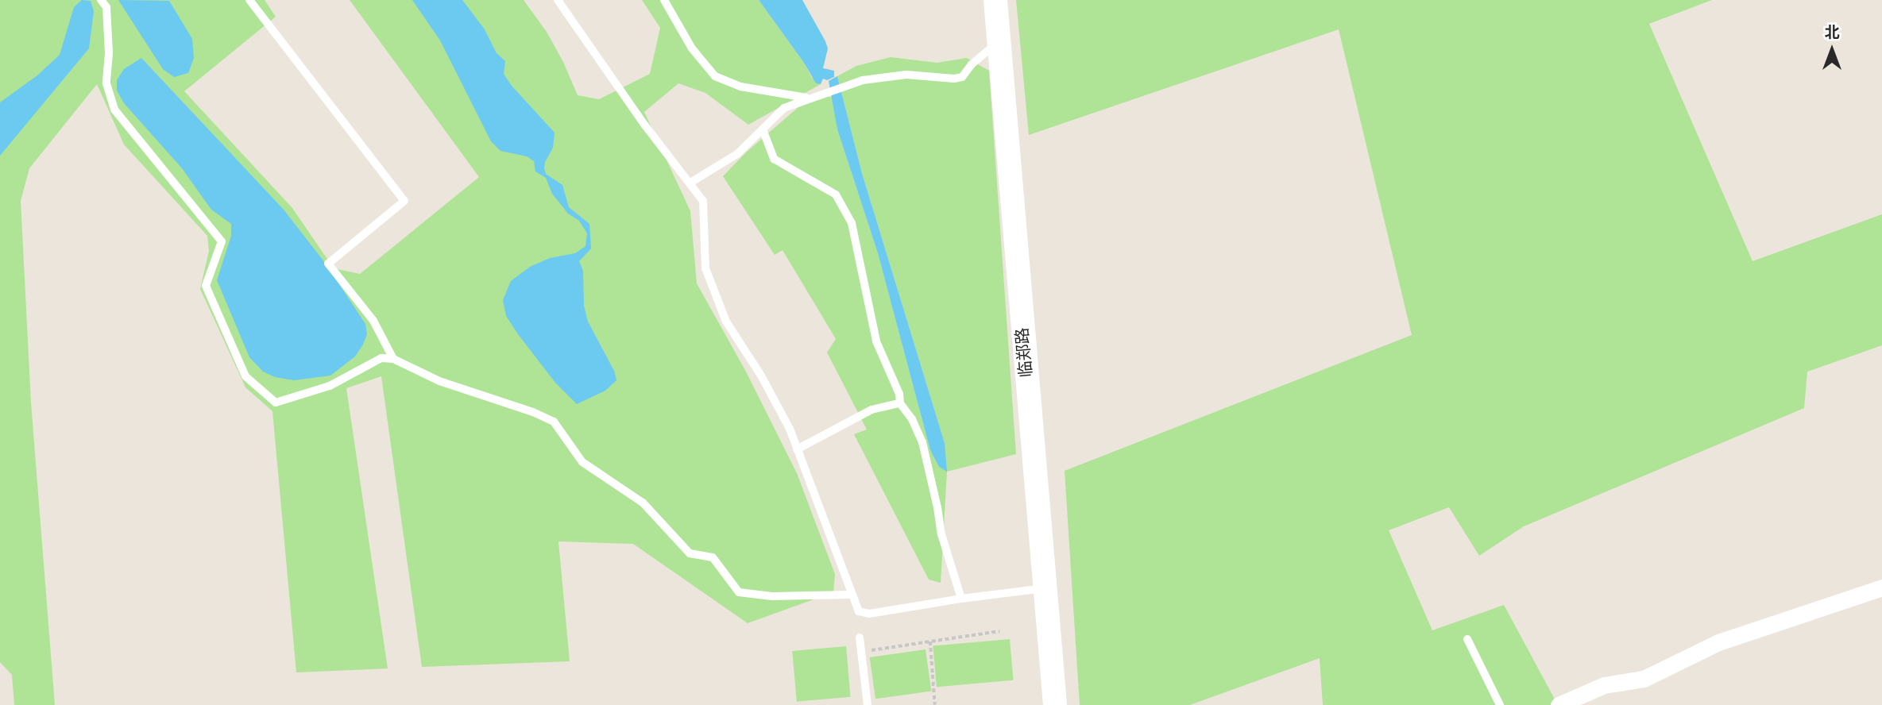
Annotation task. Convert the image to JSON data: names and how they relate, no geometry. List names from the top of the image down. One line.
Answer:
{"streets":{"main road":["临郑路"]},"north":"top"}
